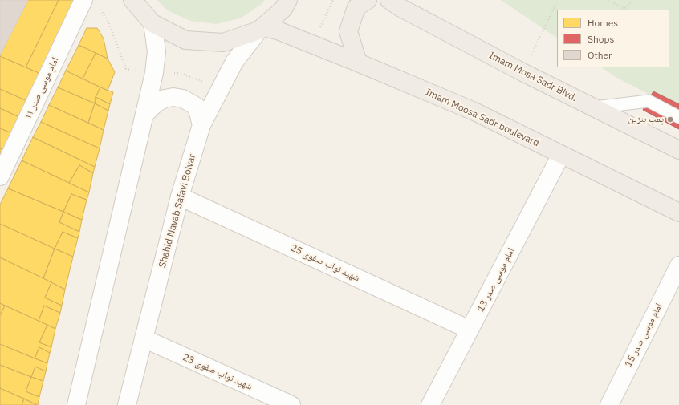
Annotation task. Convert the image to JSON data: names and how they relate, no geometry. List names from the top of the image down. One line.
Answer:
{"streets":{"main road":["Imam Mosa Sadr Blvd.","Imam Moosa Sadr boulevard"],"street":["امام موسی صدر ۱۱","Shahid Navab Safavi Bolvar","شهید نواب صفوی 25","امام موسی صدر 13","امام موسی صدر 15","شهید نواب صفوی 23"]},"crossings":[["Imam Moosa Sadr boulevard","Shahid Navab Safavi Bolvar"],["Imam Moosa Sadr boulevard","امام موسی صدر 13"],["Shahid Navab Safavi Bolvar","شهید نواب صفوی 25"],["Shahid Navab Safavi Bolvar","شهید نواب صفوی 23"],["شهید نواب صفوی 25","امام موسی صدر 13"]],"places":["پمپ بنزین"],"legend":["Homes","Shops","Other"]}
